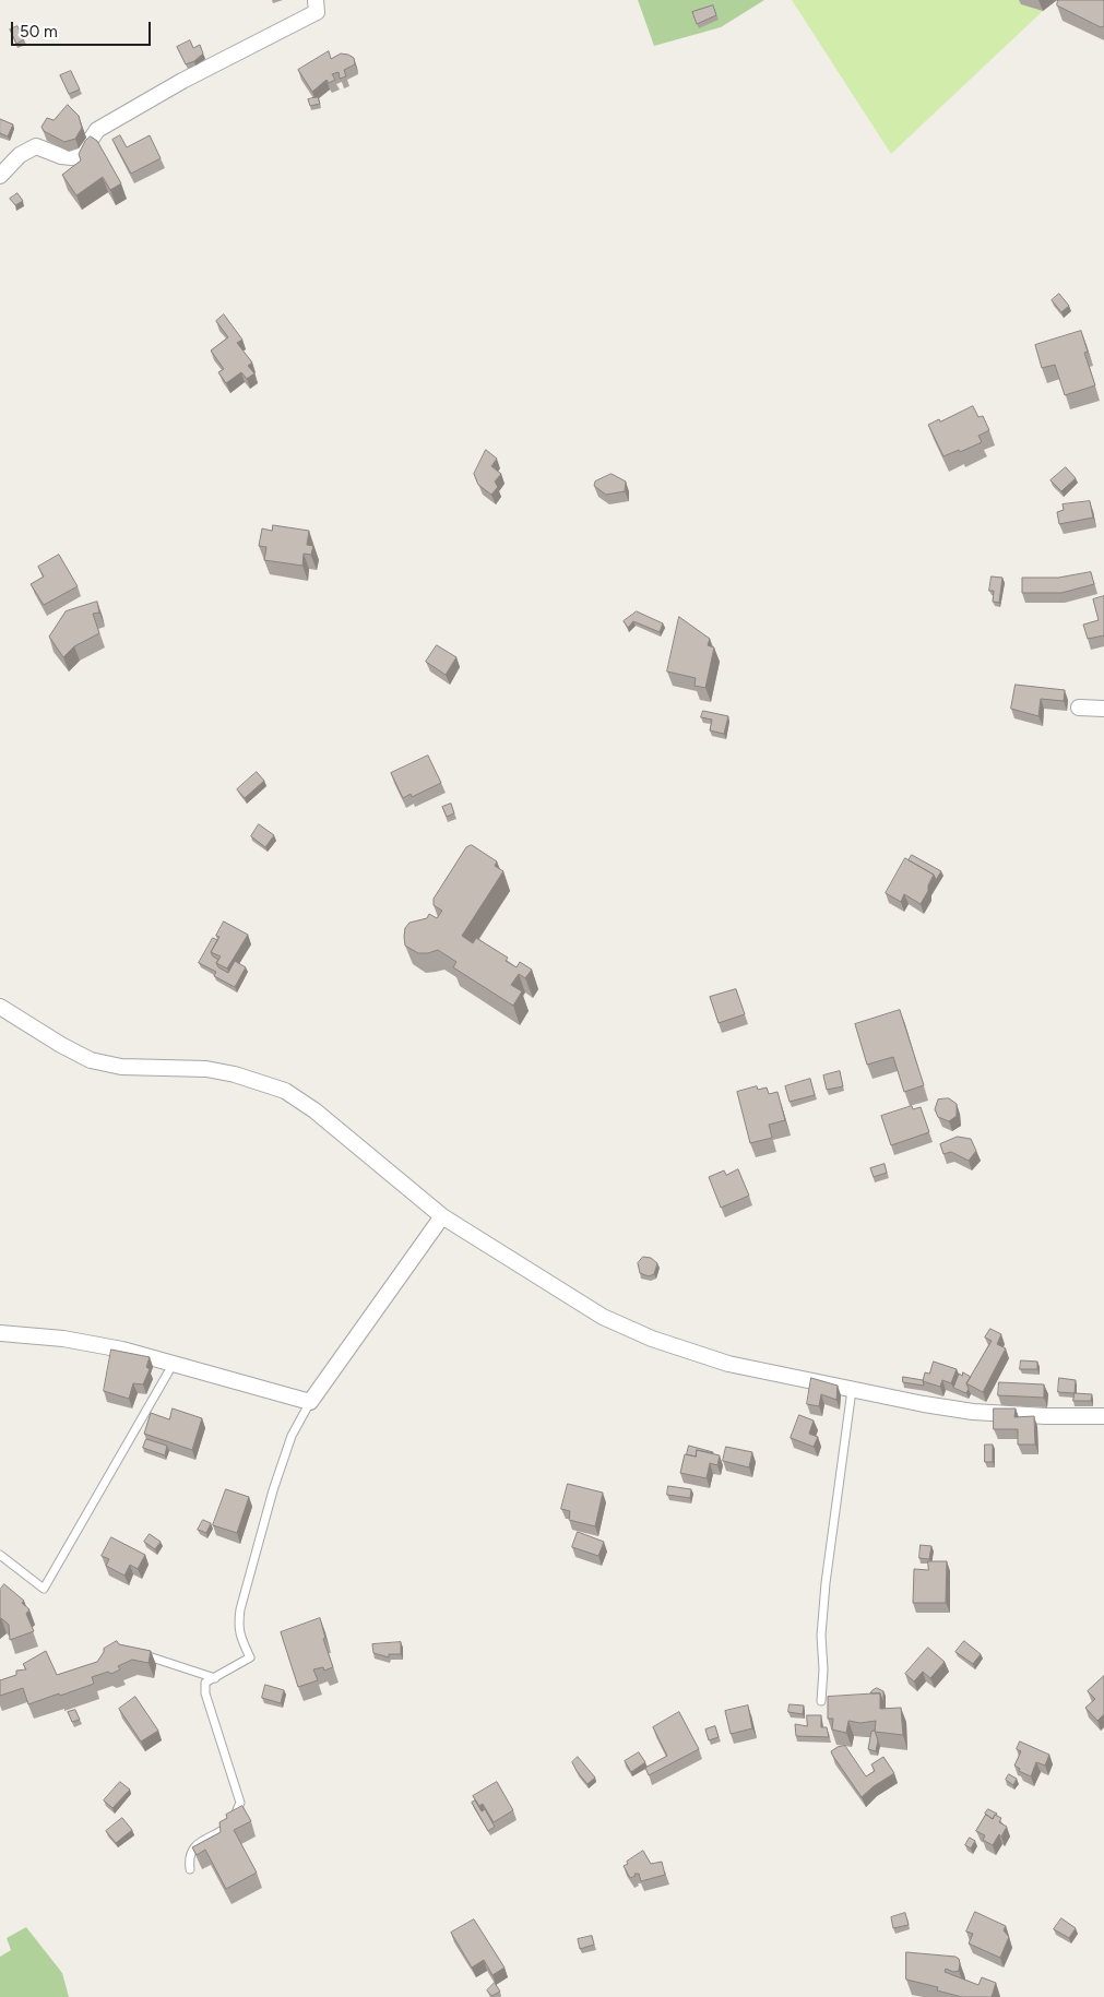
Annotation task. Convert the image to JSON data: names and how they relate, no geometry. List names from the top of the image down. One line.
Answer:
{"scale_bar":"50 m"}
